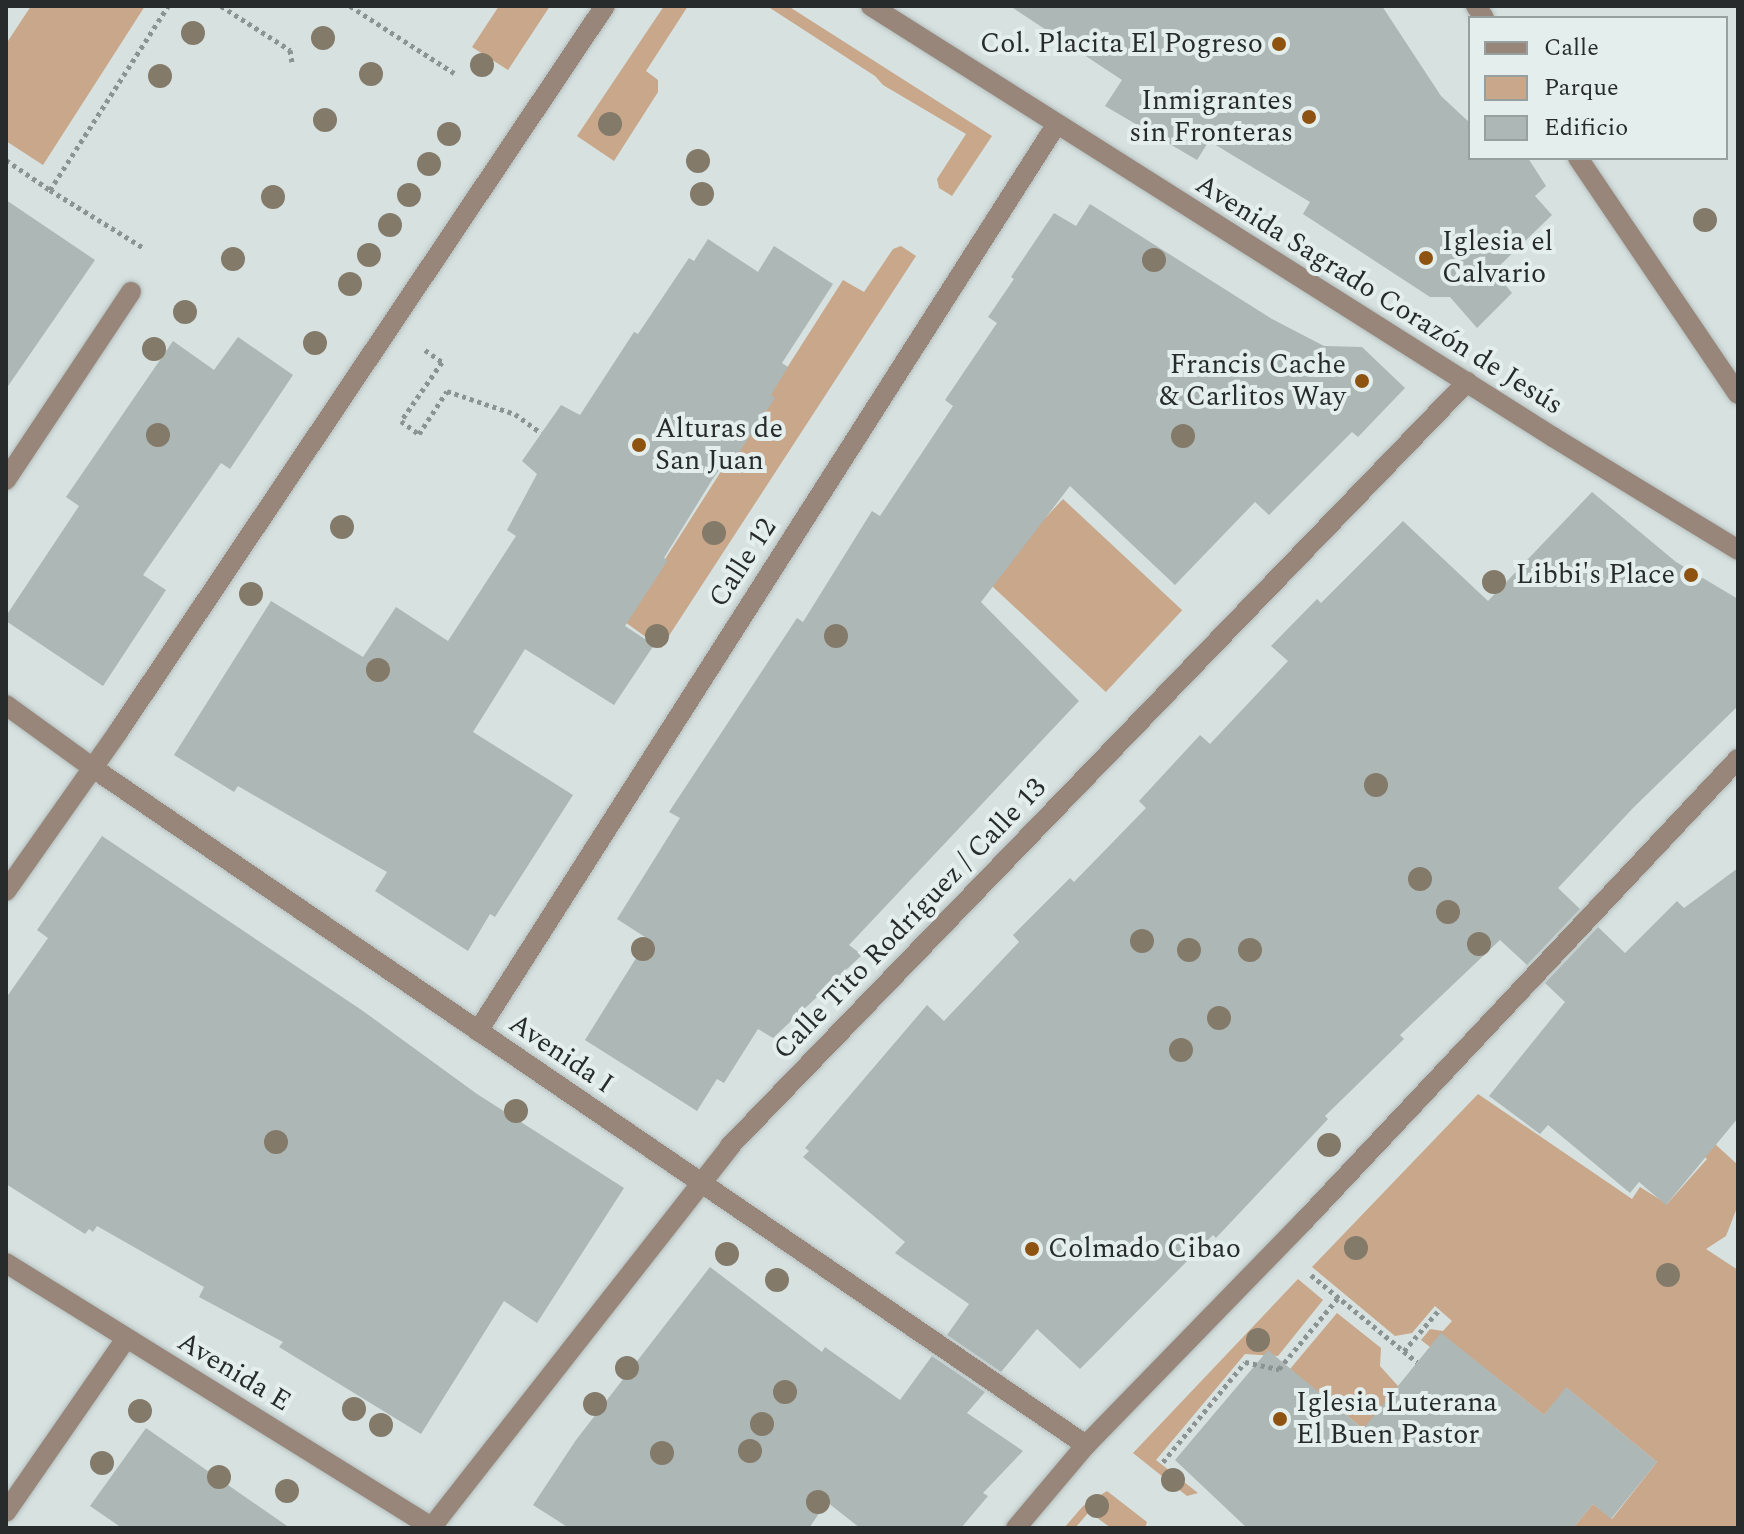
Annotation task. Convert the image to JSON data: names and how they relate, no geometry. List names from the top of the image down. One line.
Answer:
{"streets":{"street":["Avenida Sagrado Corazón de Jesús","Calle 12","Calle Tito Rodríguez / Calle 13","Avenida I","Avenida E"]},"crossings":[["Avenida Sagrado Corazón de Jesús","Calle 12"],["Avenida Sagrado Corazón de Jesús","Calle Tito Rodríguez / Calle 13"],["Calle 12","Avenida I"],["Calle Tito Rodríguez / Calle 13","Avenida I"],["Calle Tito Rodríguez / Calle 13","Avenida E"]],"places":["Col. Placita El Pogreso","Inmigrantes sin Fronteras","Iglesia el Calvario","Francis Cache & Carlitos Way","Alturas de San Juan","Libbi's Place","Colmado Cibao","Iglesia Luterana El Buen Pastor"],"legend":["Calle","Parque","Edificio"]}
